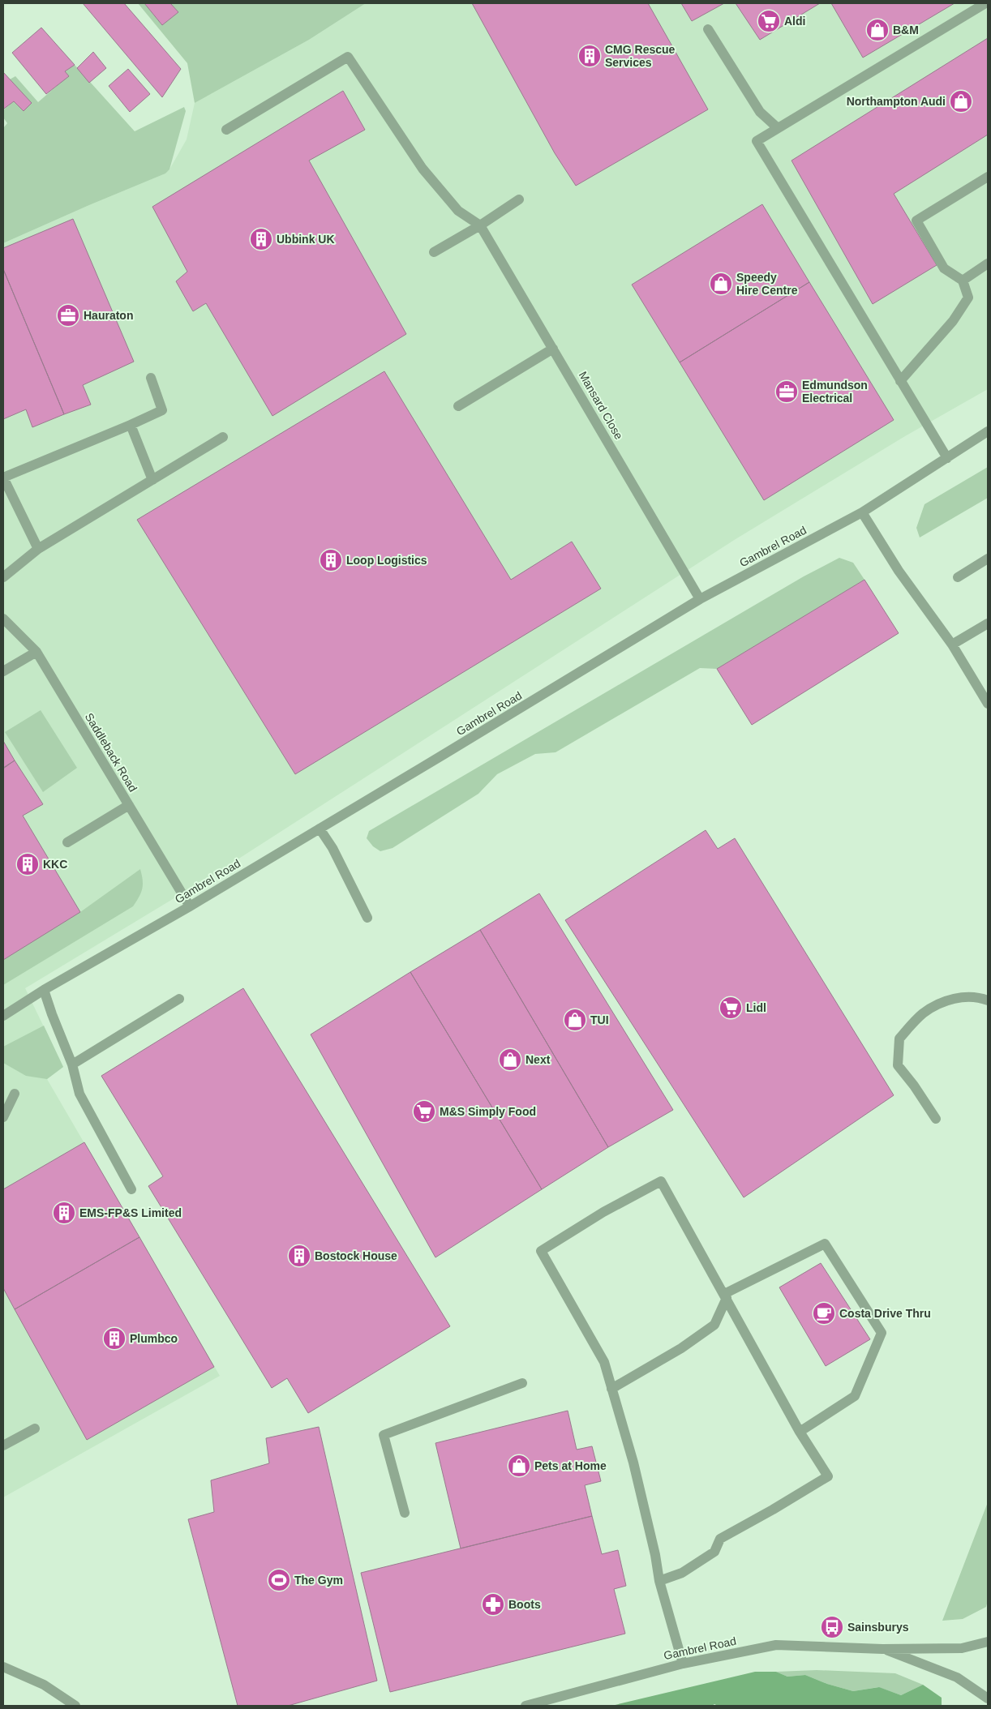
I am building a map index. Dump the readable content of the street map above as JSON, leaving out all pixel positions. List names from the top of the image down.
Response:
{
  "streets": {
    "street": ["Mansard Close", "Gambrel Road", "Saddleback Road"]
  },
  "crossings": [
    ["Mansard Close", "Gambrel Road"],
    ["Gambrel Road", "Saddleback Road"]
  ],
  "places": {
    "supermarket": ["Aldi", "Lidl", "M&S Simply Food"],
    "shop": [
      "B&M",
      "Northampton Audi",
      "Speedy Hire Centre",
      "TUI",
      "Next",
      "Pets at Home"
    ],
    "building": [
      "CMG Rescue Services",
      "Ubbink UK",
      "Loop Logistics",
      "KKC",
      "EMS-FP&S Limited",
      "Bostock House",
      "Plumbco"
    ],
    "office": ["Hauraton", "Edmundson Electrical"],
    "cafe": ["Costa Drive Thru"],
    "sports": ["The Gym"],
    "pharmacy": ["Boots"],
    "bus stop": ["Sainsburys"]
  }
}
